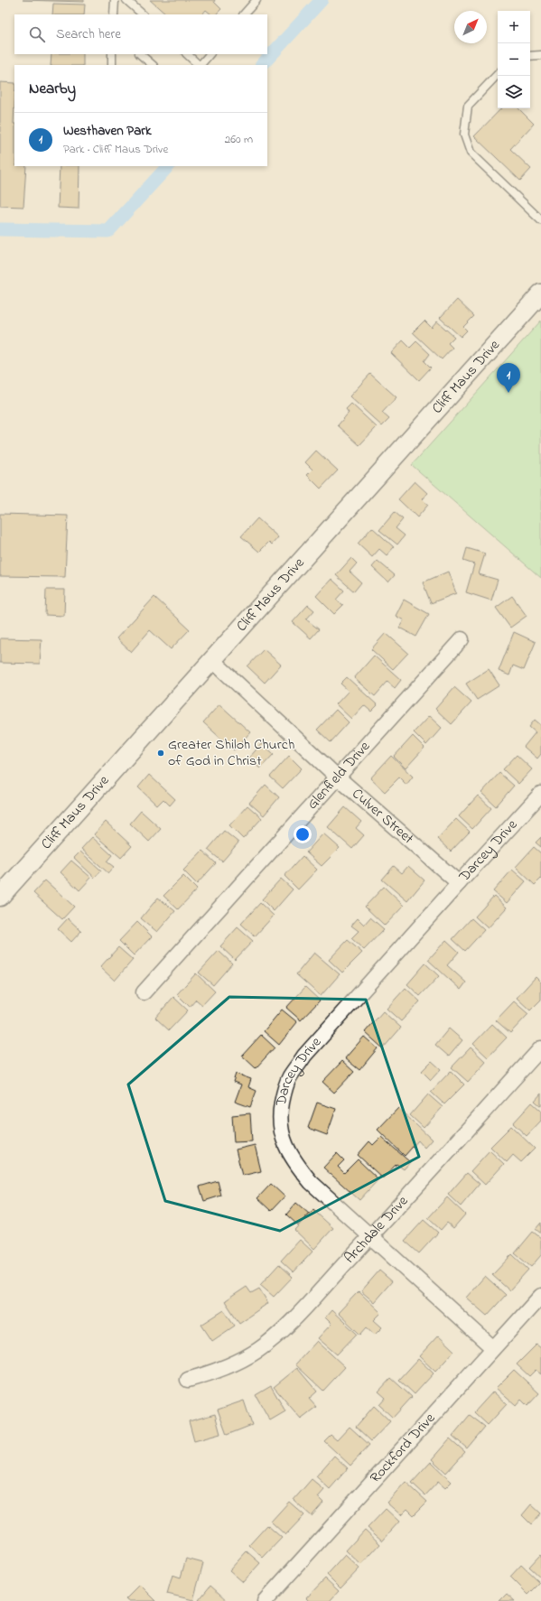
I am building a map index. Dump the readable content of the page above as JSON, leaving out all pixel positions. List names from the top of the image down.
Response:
{
  "streets": {
    "street": [
      "Cliff Maus Drive",
      "Glenfield Drive",
      "Culver Street",
      "Darcey Drive",
      "Archdale Drive",
      "Rockford Drive"
    ]
  },
  "crossings": [
    ["Cliff Maus Drive", "Culver Street"],
    ["Glenfield Drive", "Culver Street"],
    ["Culver Street", "Darcey Drive"],
    ["Darcey Drive", "Archdale Drive"],
    ["Darcey Drive", "Rockford Drive"]
  ],
  "places": ["Greater Shiloh Church of God in Christ"],
  "north": "top right",
  "page": {
    "map_buttons": ["+", "−"],
    "search": "Search here",
    "heading": "Nearby",
    "list": [
      {
        "mark": "1",
        "name": "Westhaven Park",
        "note": "Park · Cliff Maus Drive",
        "value": "260 m"
      }
    ],
    "pins": "1"
  }
}
